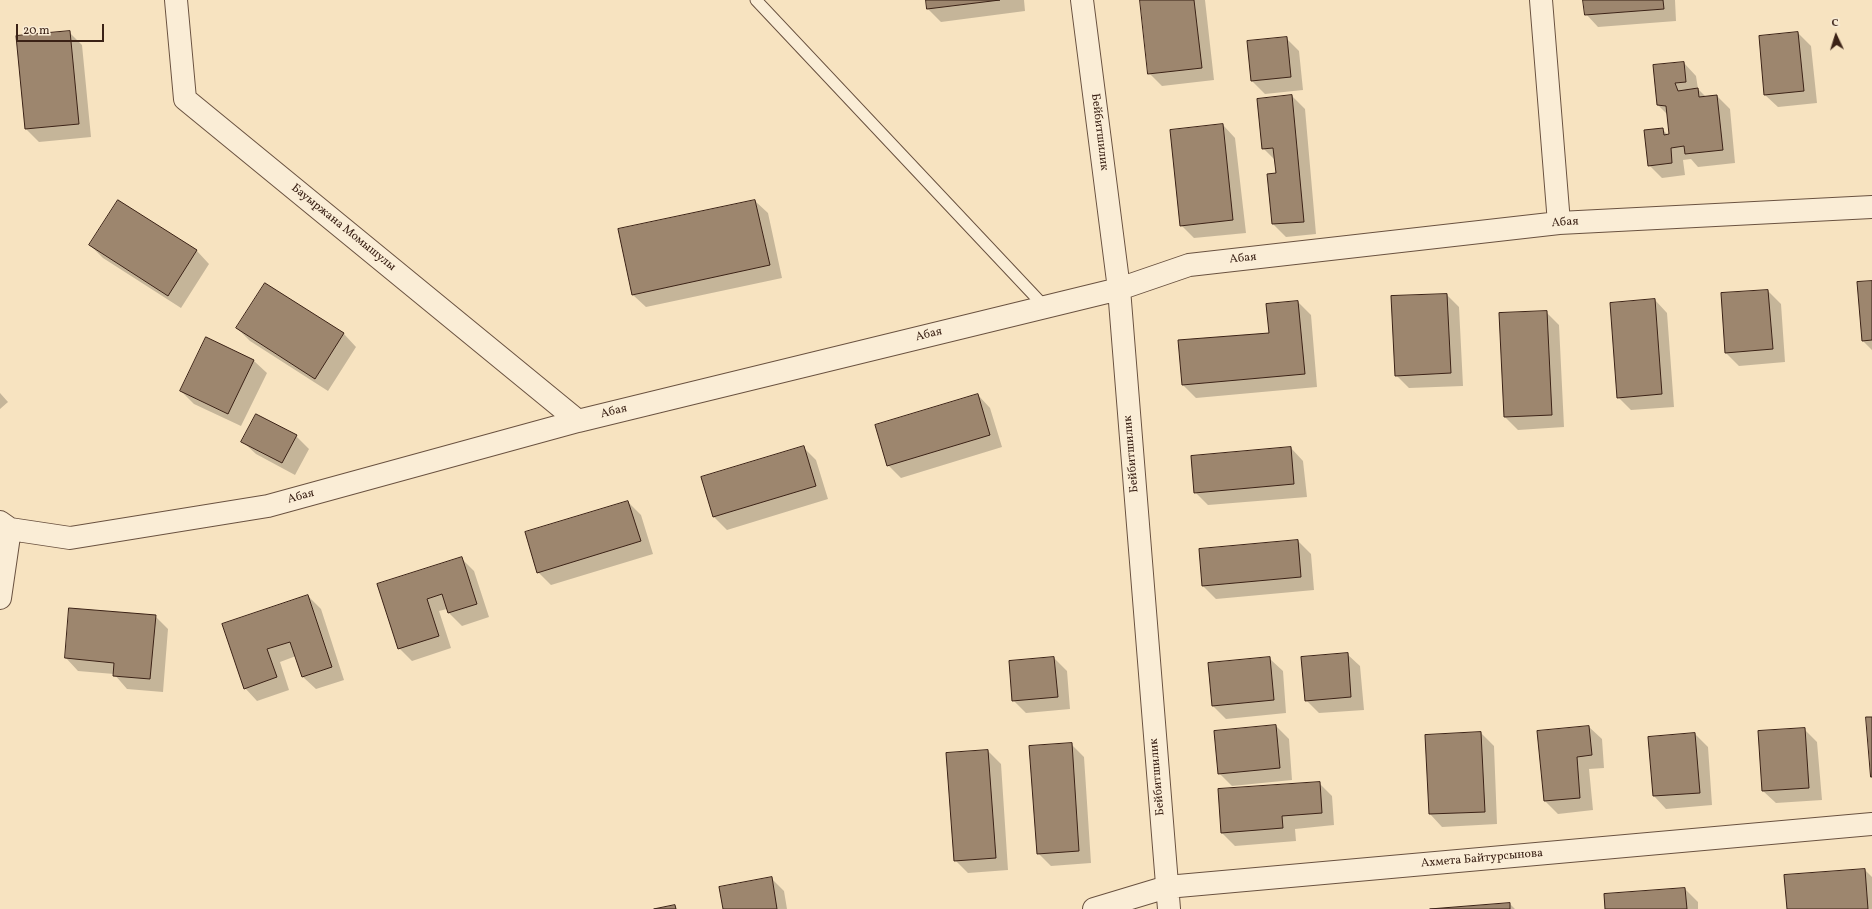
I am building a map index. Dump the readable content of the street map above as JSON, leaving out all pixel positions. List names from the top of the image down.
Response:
{
  "streets": {
    "street": [
      "Бейбитшилик",
      "Абая",
      "Бауыржана Момышулы",
      "Ахмета Байтурсынова"
    ]
  },
  "crossings": [
    ["Бейбитшилик", "Абая"],
    ["Бейбитшилик", "Ахмета Байтурсынова"],
    ["Абая", "Бауыржана Момышулы"]
  ],
  "scale_bar": "20 m",
  "north": "top"
}
